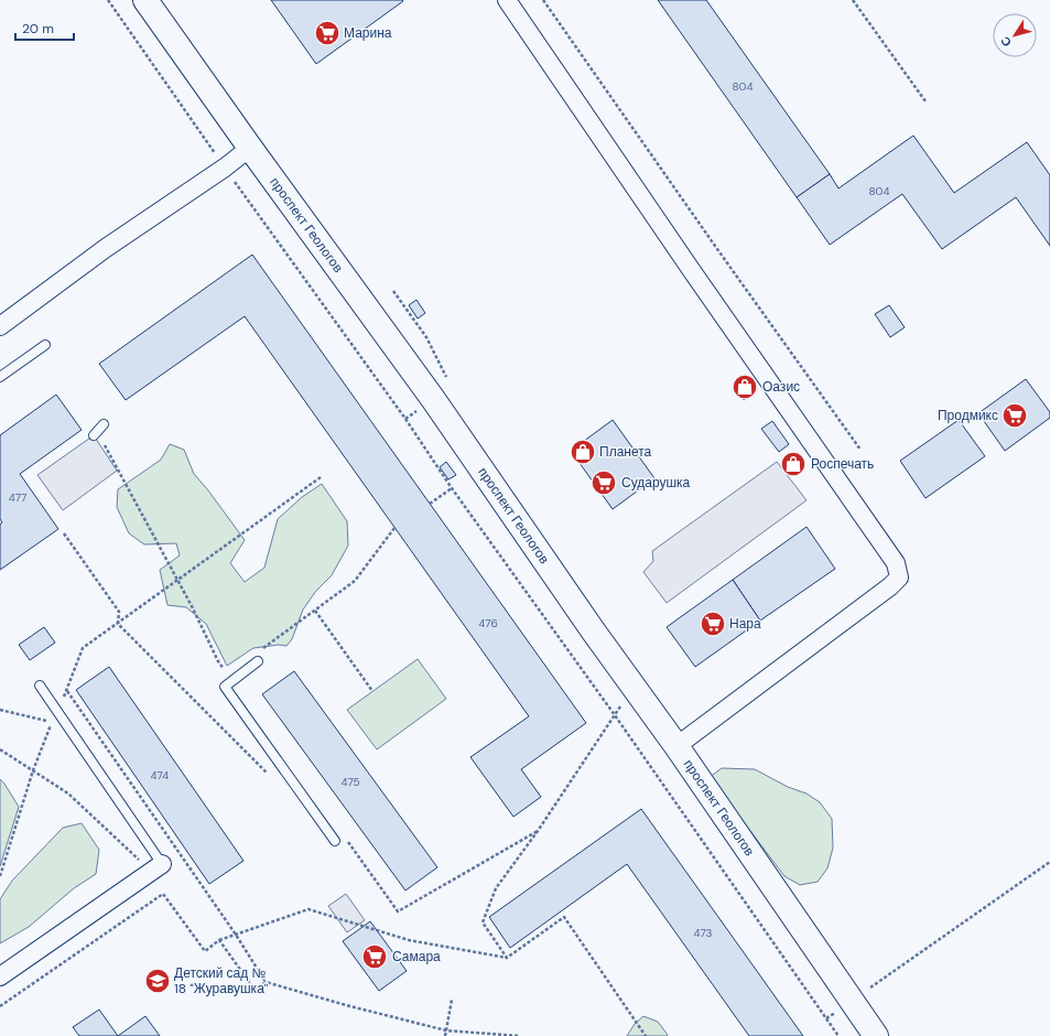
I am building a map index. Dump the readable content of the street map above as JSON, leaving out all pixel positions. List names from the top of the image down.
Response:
{
  "streets": {
    "street": ["проспект Геологов"]
  },
  "places": {
    "supermarket": [
      "Марина",
      "Продмикс",
      "Сударушка",
      "Нара",
      "Самара"
    ],
    "shop": ["Оазис", "Планета", "Роспечать"],
    "school or university": ["Детский сад № 18 \"Журавушка\""]
  },
  "house_numbers": [
    "804",
    "804",
    "477",
    "476",
    "474",
    "475",
    "473"
  ],
  "scale_bar": "20 m",
  "north": "bottom left"
}
